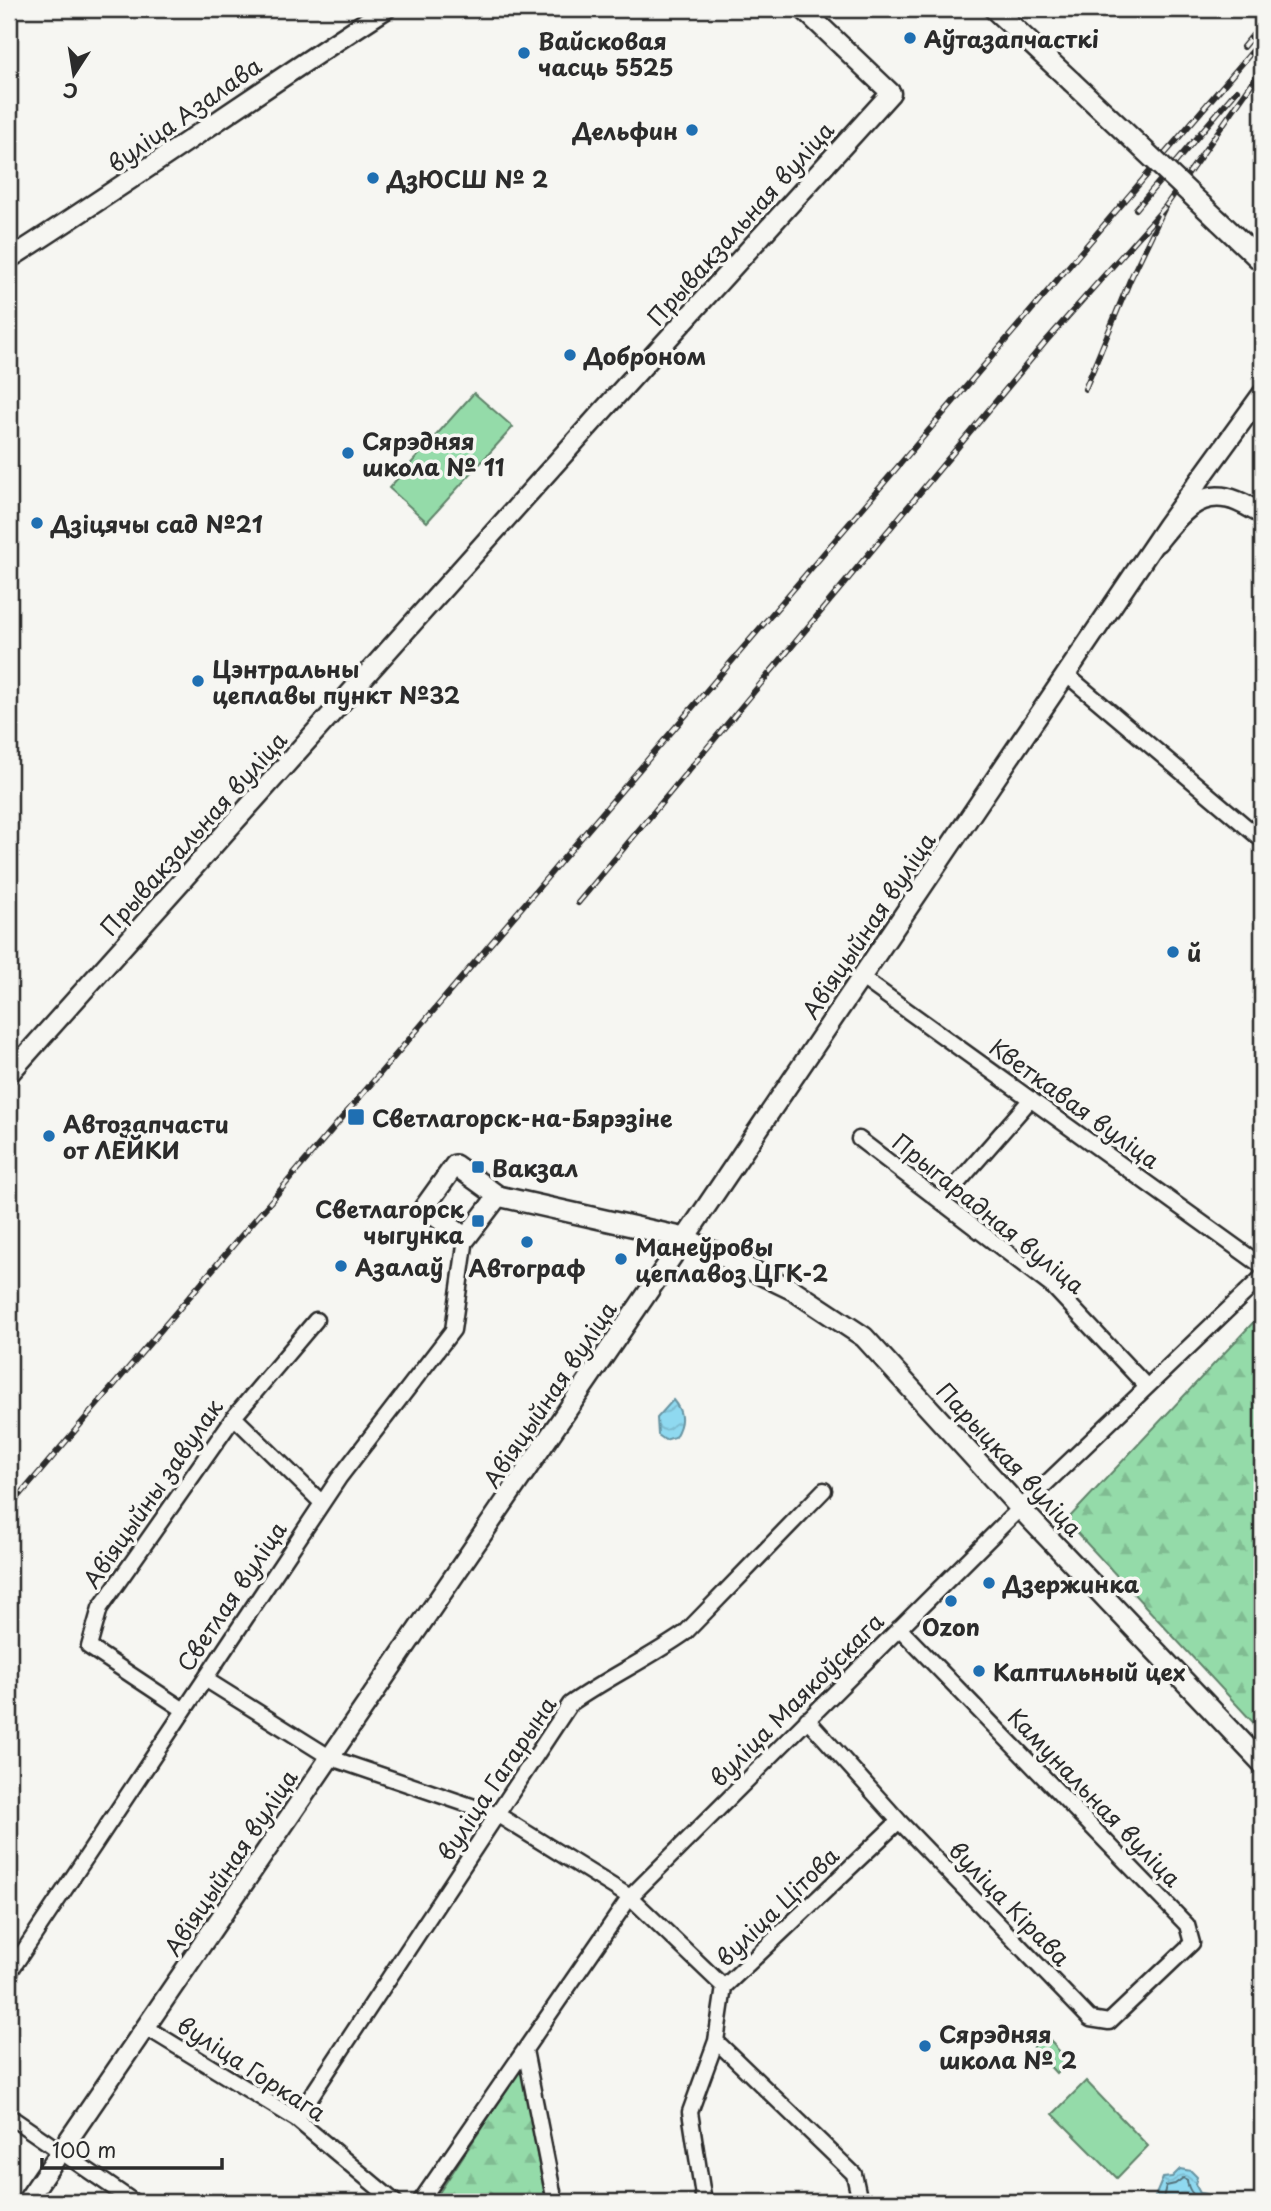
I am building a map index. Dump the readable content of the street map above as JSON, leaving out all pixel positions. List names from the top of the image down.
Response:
{
  "streets": {
    "main road": ["Авіяцыйная вуліца", "Парыцкая вуліца", "Светлая вуліца"],
    "street": [
      "вуліца Азалава",
      "Прывакзальная вуліца",
      "Кветкавая вуліца",
      "Прыгарадная вуліца",
      "Авіяцыйны завулак",
      "вуліца Маякоўскага",
      "вуліца Гагарына",
      "Камунальная вуліца",
      "вуліца Кірава",
      "вуліца Цітова",
      "вуліца Горкага"
    ]
  },
  "crossings": [
    ["Авіяцыйная вуліца", "Кветкавая вуліца"],
    ["Авіяцыйная вуліца", "Парыцкая вуліца"],
    ["Авіяцыйная вуліца", "вуліца Горкага"],
    ["Прыгарадная вуліца", "вуліца Маякоўскага"],
    ["Парыцкая вуліца", "вуліца Маякоўскага"],
    ["Авіяцыйны завулак", "Светлая вуліца"],
    ["вуліца Маякоўскага", "Камунальная вуліца"],
    ["вуліца Маякоўскага", "вуліца Кірава"],
    ["вуліца Гагарына", "вуліца Горкага"],
    ["Камунальная вуліца", "вуліца Кірава"],
    ["вуліца Кірава", "вуліца Цітова"]
  ],
  "places": {
    "other": [
      "Аўтазапчасткі",
      "Вайсковая часць 5525",
      "Дельфин",
      "ДзЮСШ № 2",
      "Доброном",
      "Сярэдняя школа № 11",
      "Дзіцячы сад №21",
      "Цэнтральны цеплавы пункт №32",
      "й",
      "Автозапчасти от ЛЕЙКИ",
      "Автограф",
      "Манеўровы цеплавоз ЦГК-2",
      "Азалаў",
      "Дзержинка",
      "Ozon",
      "Каптильный цех",
      "Сярэдняя школа № 2"
    ],
    "transit": ["Светлагорск-на-Бярэзіне", "Вакзал", "Светлагорск чыгунка"]
  },
  "scale_bar": "100 m",
  "north": "bottom"
}
